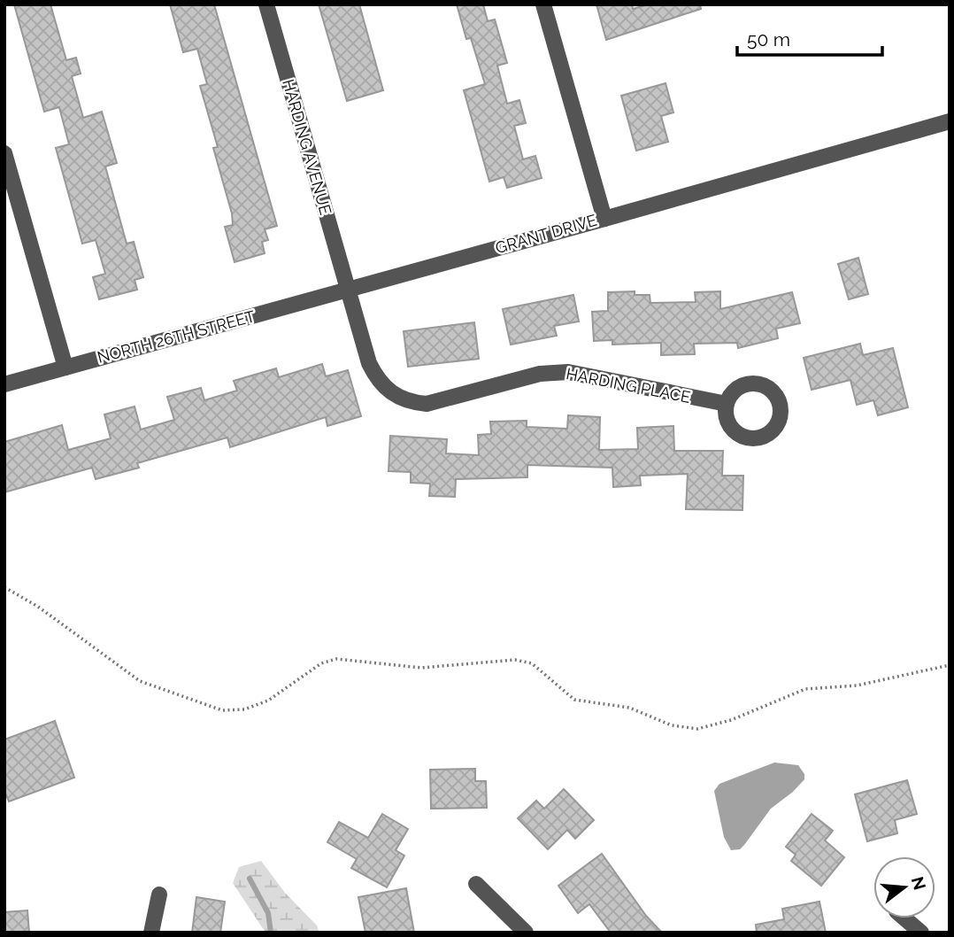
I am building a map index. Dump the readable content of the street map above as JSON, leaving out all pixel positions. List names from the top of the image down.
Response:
{
  "streets": {
    "street": [
      "HARDING AVENUE",
      "GRANT DRIVE",
      "NORTH 26TH STREET",
      "HARDING PLACE"
    ]
  },
  "crossings": [
    ["HARDING AVENUE", "GRANT DRIVE"],
    ["HARDING AVENUE", "NORTH 26TH STREET"],
    ["HARDING AVENUE", "HARDING PLACE"],
    ["GRANT DRIVE", "NORTH 26TH STREET"],
    ["GRANT DRIVE", "HARDING PLACE"],
    ["NORTH 26TH STREET", "HARDING PLACE"]
  ],
  "scale_bar": "50 m",
  "north": "right"
}
